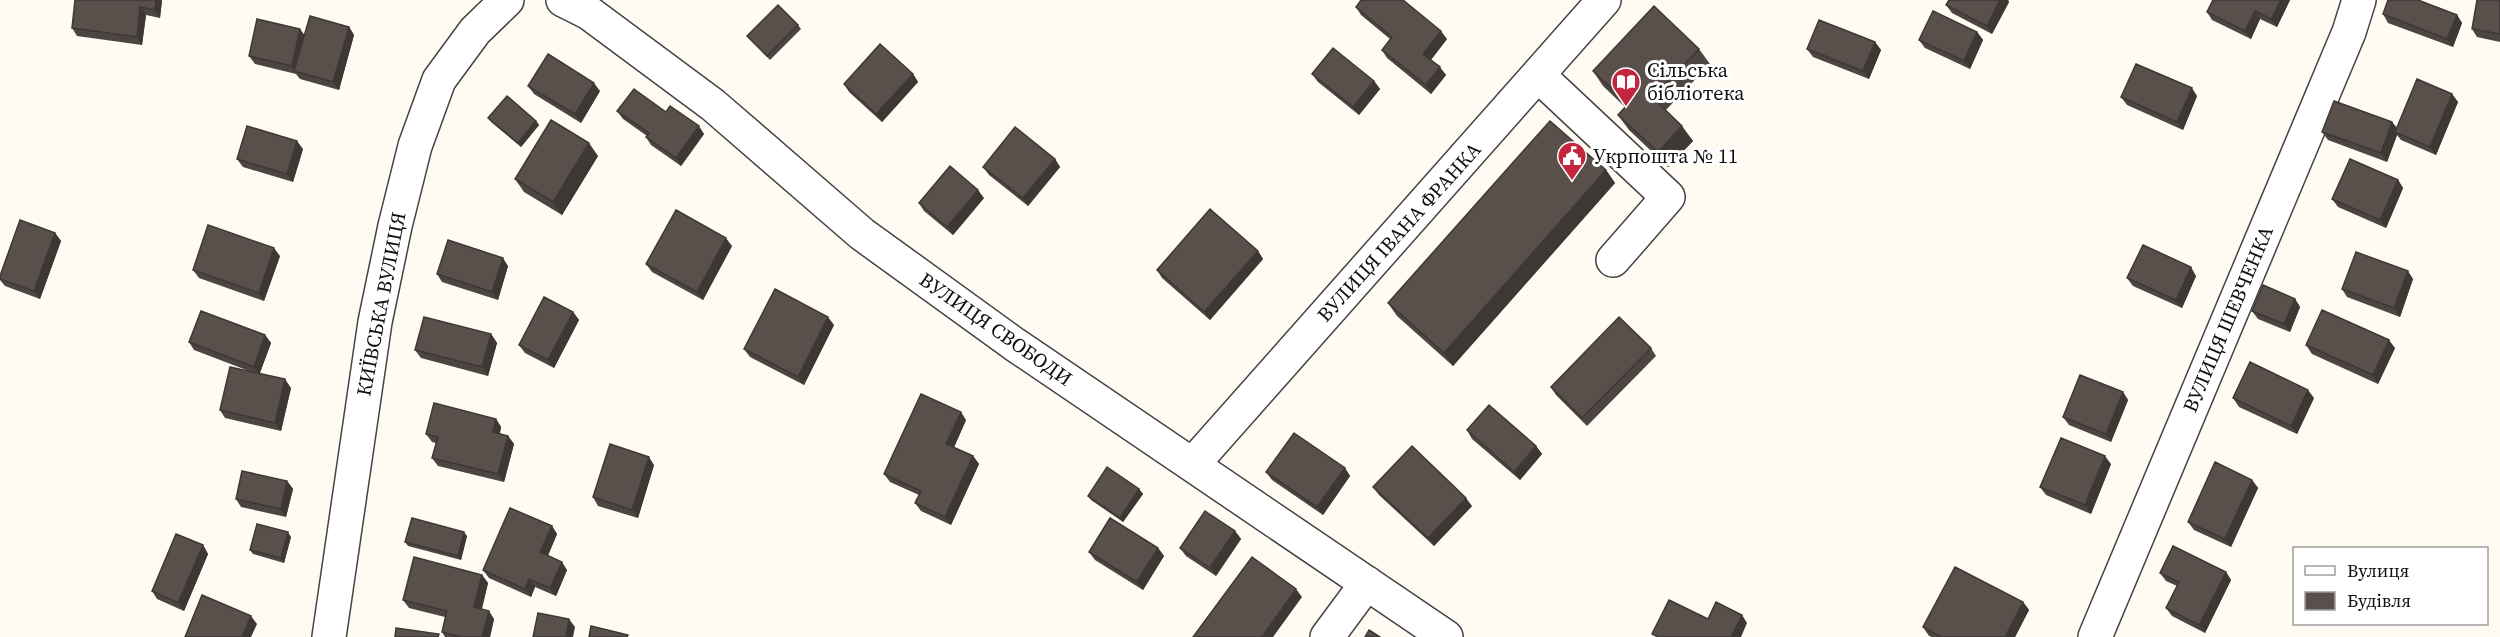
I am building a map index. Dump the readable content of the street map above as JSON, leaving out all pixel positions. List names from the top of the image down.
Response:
{
  "streets": {
    "street": [
      "ВУЛИЦЯ ІВАНА ФРАНКА",
      "КИЇВСЬКА ВУЛИЦЯ",
      "ВУЛИЦЯ ШЕВЧЕНКА",
      "ВУЛИЦЯ СВОБОДИ"
    ]
  },
  "crossings": [
    ["ВУЛИЦЯ ІВАНА ФРАНКА", "ВУЛИЦЯ СВОБОДИ"]
  ],
  "places": {
    "library": ["Сільська бібліотека"],
    "public building": ["Укрпошта № 11"]
  },
  "legend": ["Вулиця", "Будівля"]
}
